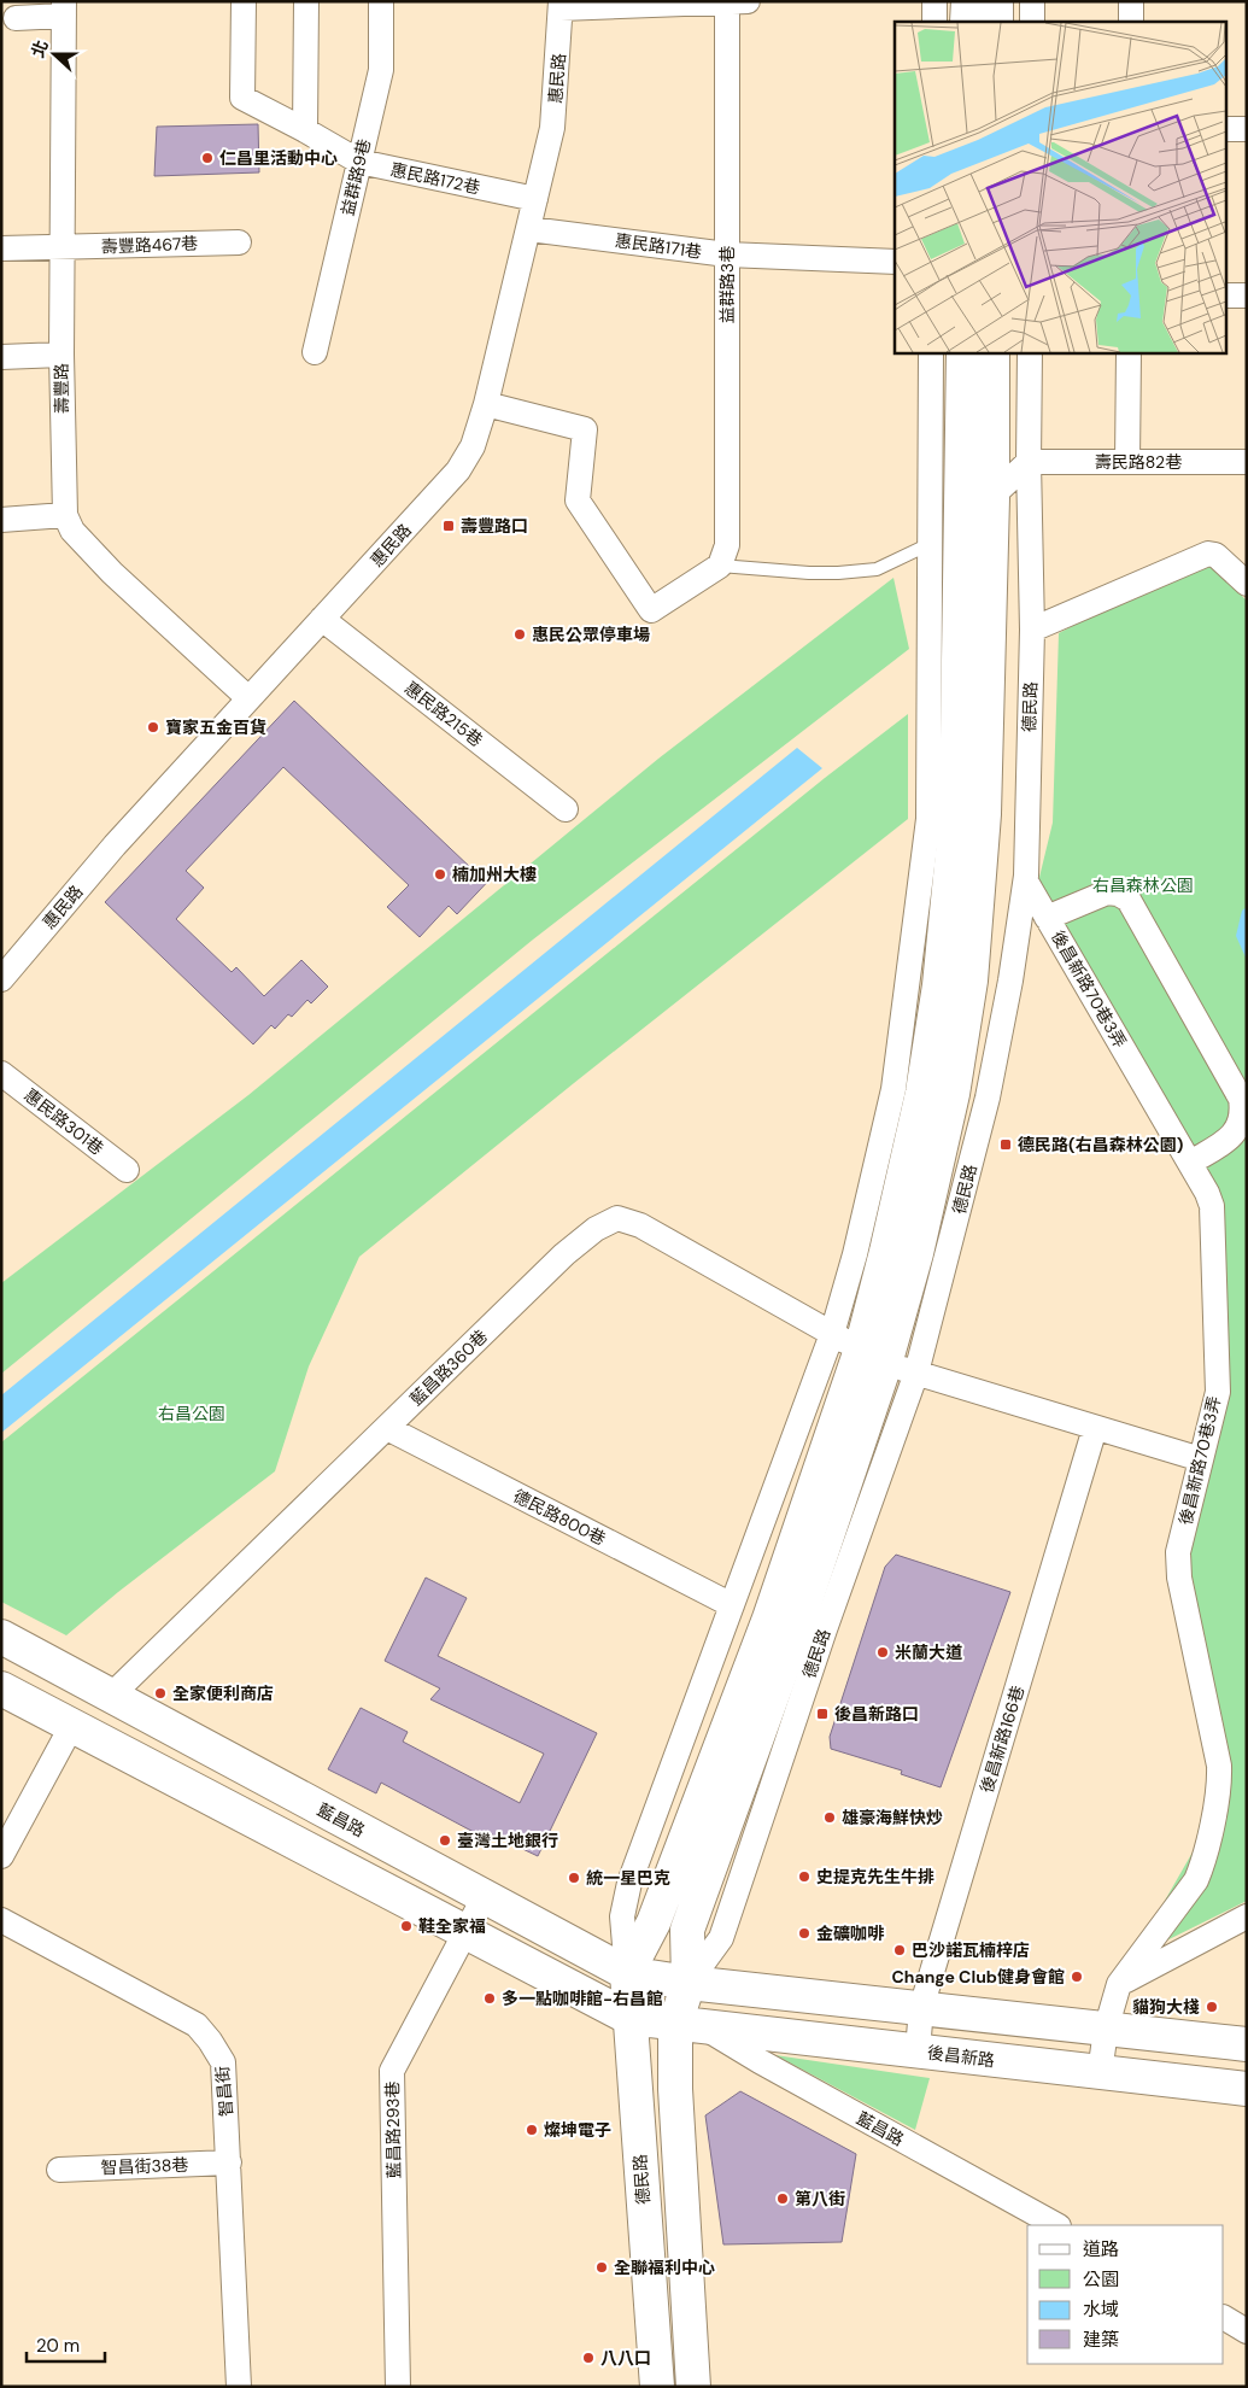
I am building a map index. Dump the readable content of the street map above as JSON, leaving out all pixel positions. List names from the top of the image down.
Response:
{
  "streets": {
    "street": [
      "惠民路",
      "益群路9巷",
      "惠民路172巷",
      "壽豐路467巷",
      "惠民路171巷",
      "益群路3巷",
      "壽豐路",
      "壽民路82巷",
      "德民路",
      "惠民路215巷",
      "後昌新路70巷3弄",
      "惠民路301巷",
      "藍昌路360巷",
      "德民路800巷",
      "後昌新路166巷",
      "藍昌路",
      "後昌新路",
      "智昌街",
      "藍昌路293巷",
      "智昌街38巷"
    ]
  },
  "crossings": [
    ["惠民路", "惠民路172巷"],
    ["惠民路", "惠民路171巷"],
    ["惠民路", "惠民路215巷"],
    ["益群路9巷", "惠民路172巷"],
    ["壽豐路467巷", "壽豐路"],
    ["惠民路171巷", "益群路3巷"],
    ["壽民路82巷", "德民路"],
    ["德民路", "後昌新路70巷3弄"],
    ["德民路", "藍昌路360巷"],
    ["德民路", "德民路800巷"],
    ["德民路", "藍昌路"],
    ["德民路", "後昌新路"],
    ["後昌新路70巷3弄", "後昌新路"],
    ["藍昌路360巷", "德民路800巷"],
    ["藍昌路360巷", "藍昌路"],
    ["後昌新路166巷", "後昌新路"],
    ["藍昌路", "後昌新路"],
    ["藍昌路", "藍昌路293巷"],
    ["智昌街", "智昌街38巷"]
  ],
  "parks": ["右昌森林公園", "右昌公園"],
  "places": {
    "other": [
      "仁昌里活動中心",
      "惠民公眾停車場",
      "寶家五金百貨",
      "楠加州大樓",
      "米蘭大道",
      "全家便利商店",
      "雄豪海鮮快炒",
      "臺灣土地銀行",
      "史提克先生牛排",
      "統一星巴克",
      "鞋全家福",
      "金礦咖啡",
      "巴沙諾瓦楠梓店",
      "Change Club健身會館",
      "多一點咖啡館-右昌館",
      "貓狗大棧",
      "燦坤電子",
      "第八街",
      "全聯福利中心",
      "八八口"
    ],
    "transit": ["壽豐路口", "德民路(右昌森林公園)", "後昌新路口"]
  },
  "legend": [
    "道路",
    "公園",
    "水域",
    "建築"
  ],
  "scale_bar": "20 m",
  "north": "left"
}
